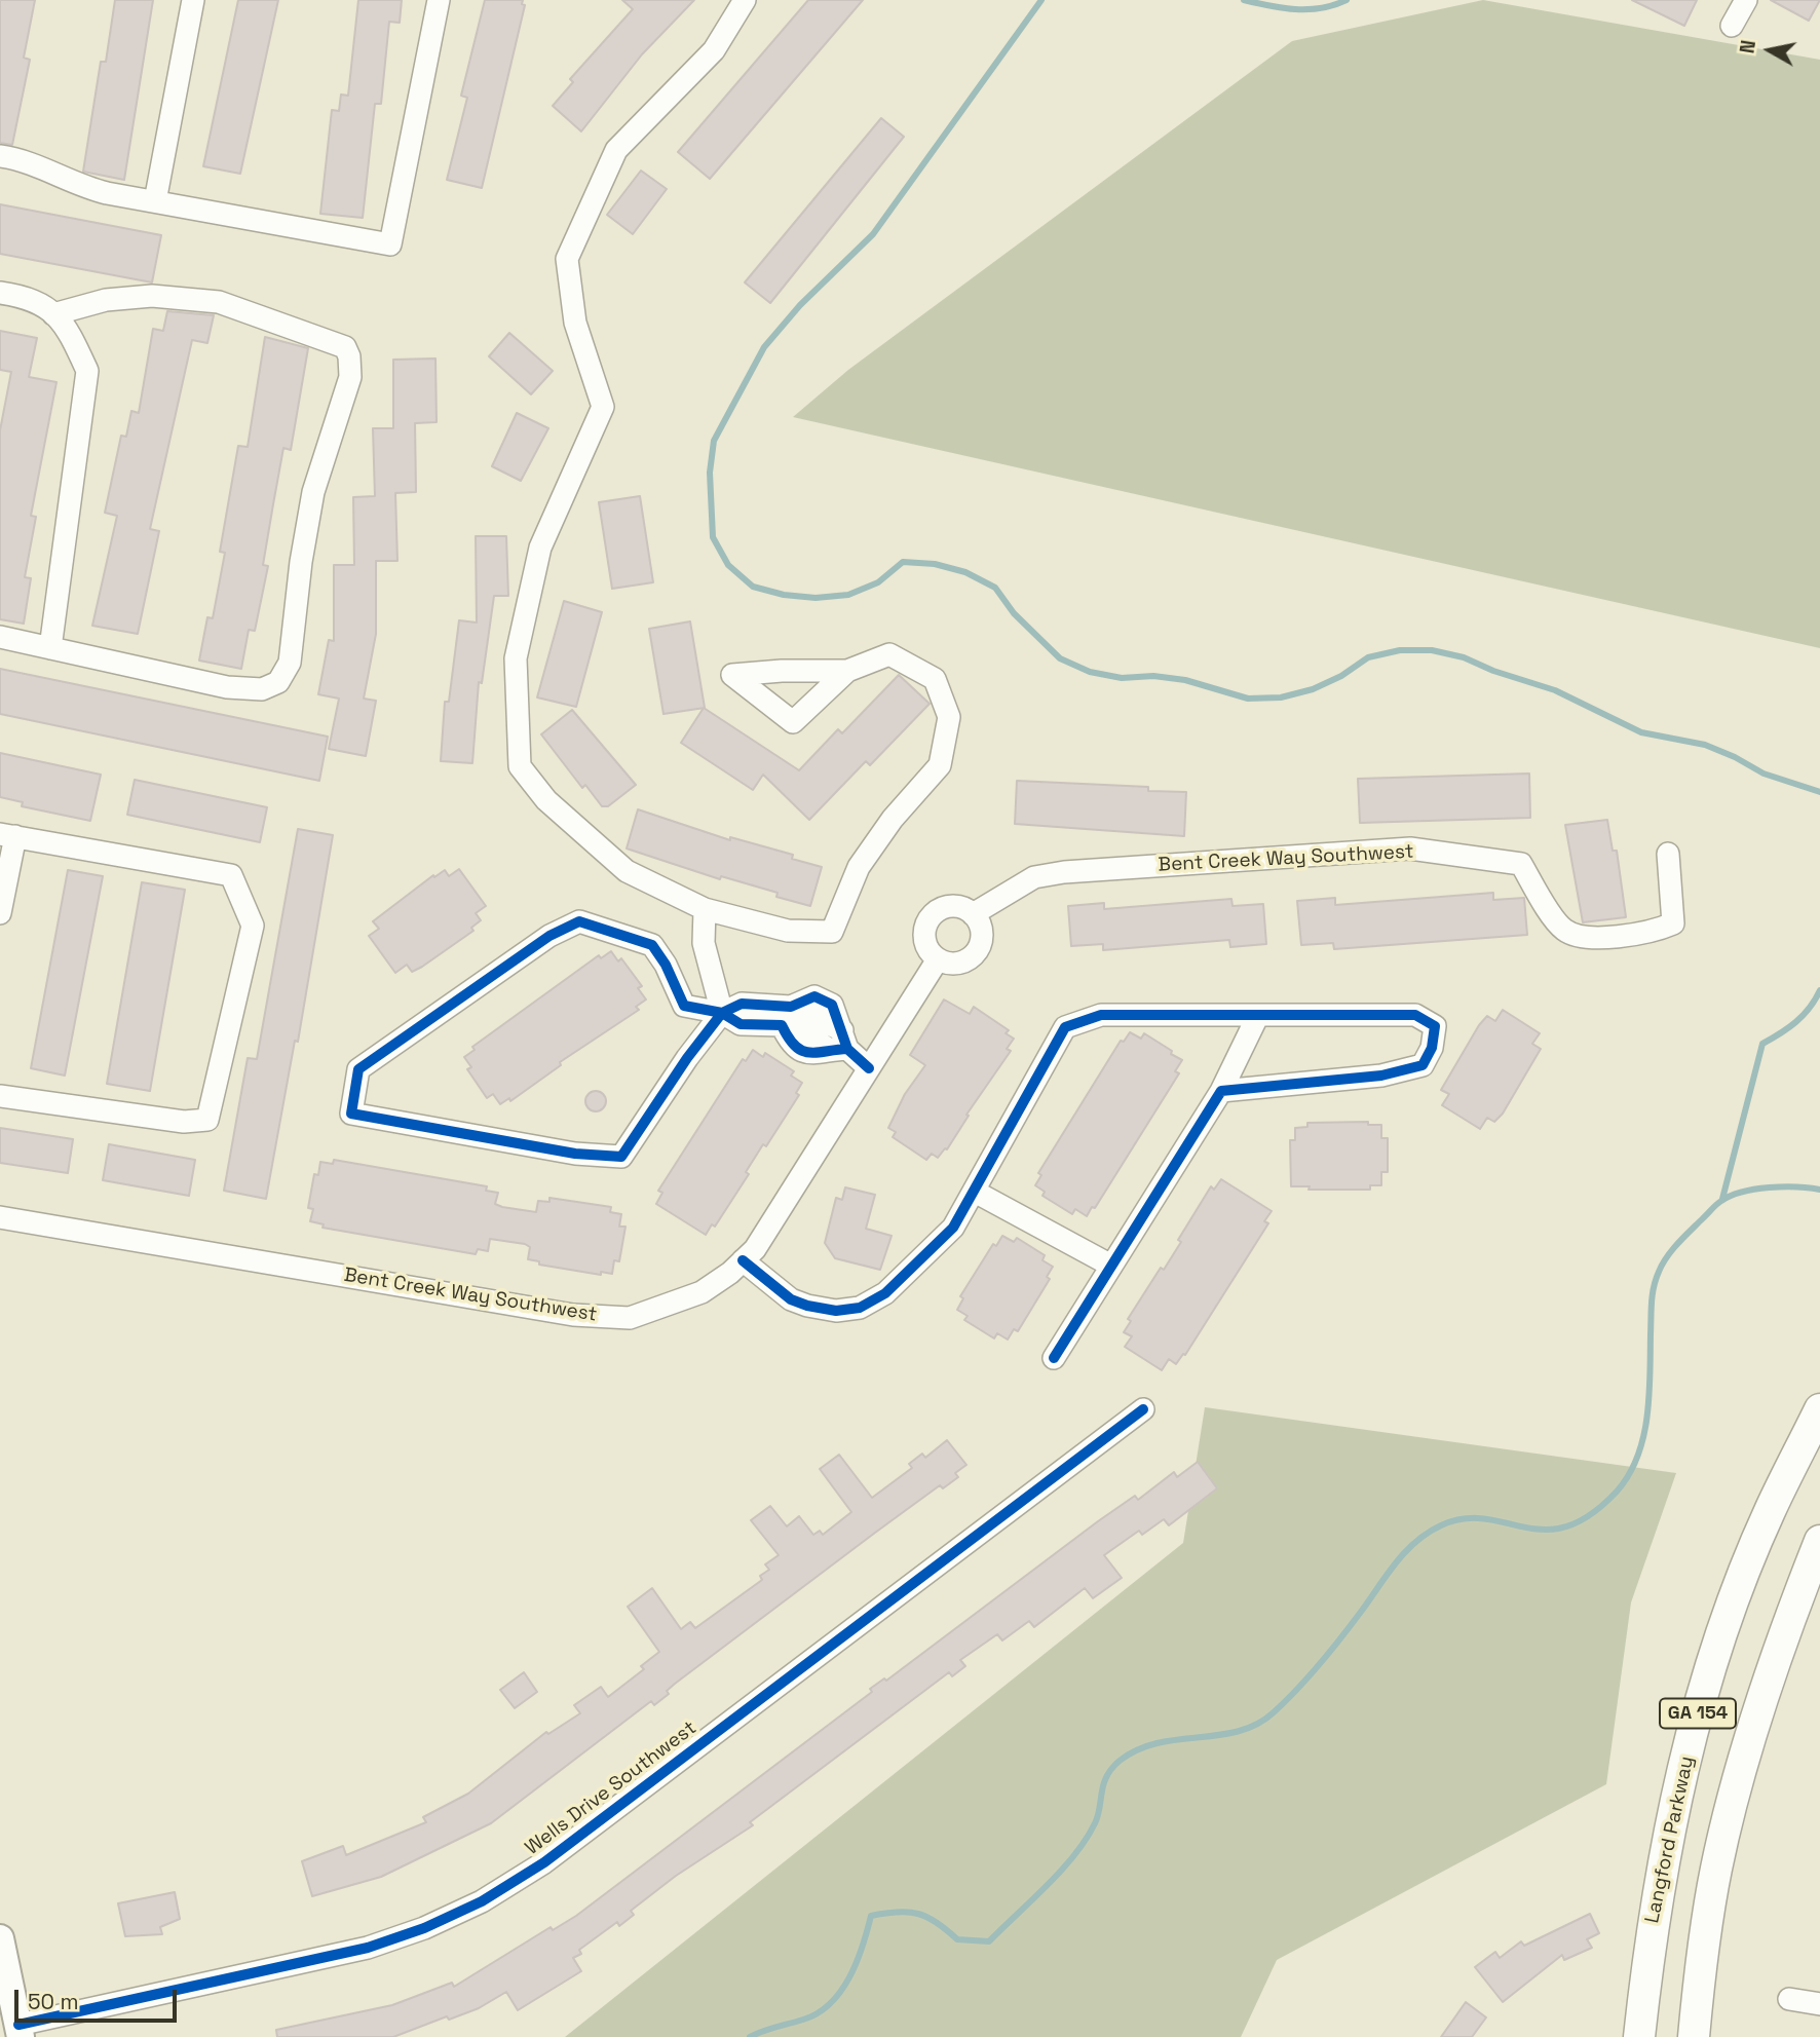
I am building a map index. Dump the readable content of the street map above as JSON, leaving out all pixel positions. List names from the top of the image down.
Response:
{
  "streets": {
    "highway": ["GA 154", "Langford Parkway"],
    "street": ["Bent Creek Way Southwest", "Wells Drive Southwest"]
  },
  "scale_bar": "50 m",
  "north": "left"
}
